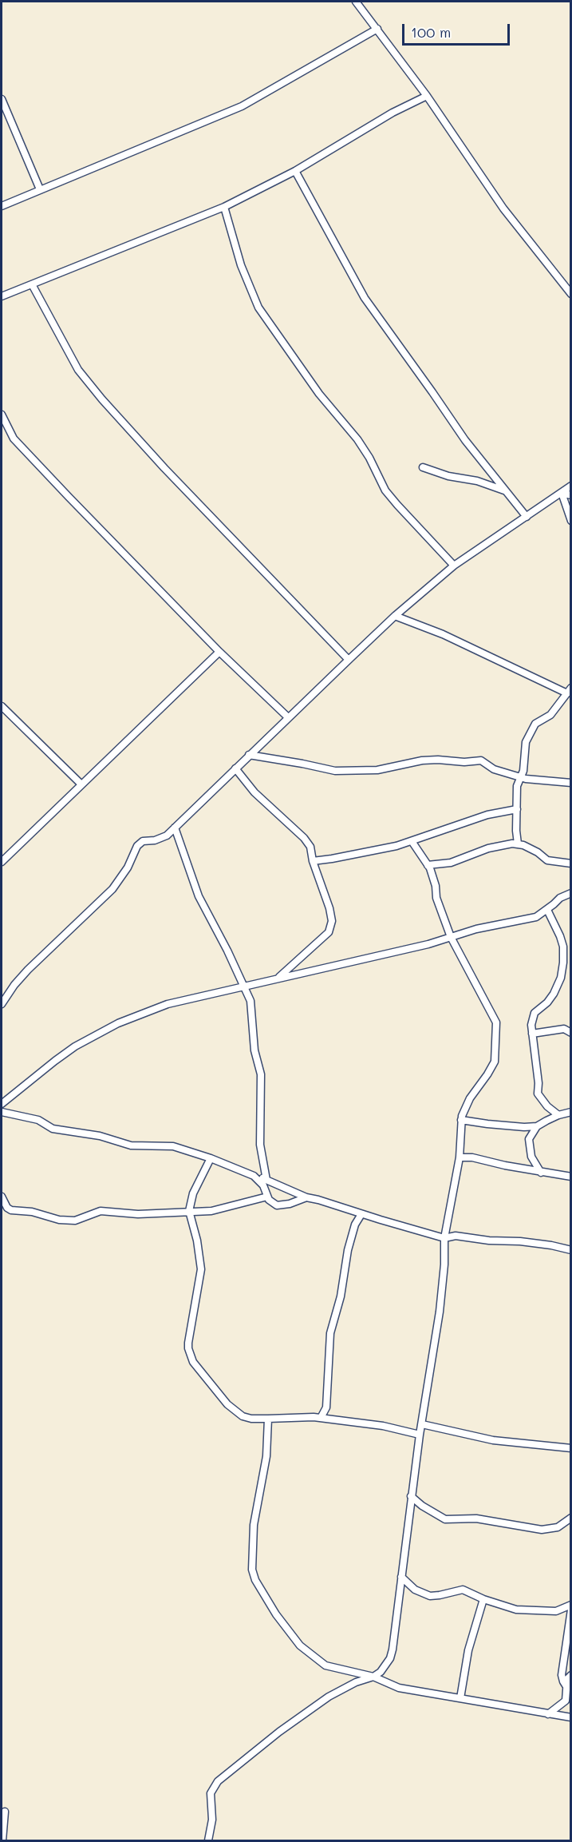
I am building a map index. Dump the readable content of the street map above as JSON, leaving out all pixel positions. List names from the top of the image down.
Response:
{
  "scale_bar": "100 m"
}
